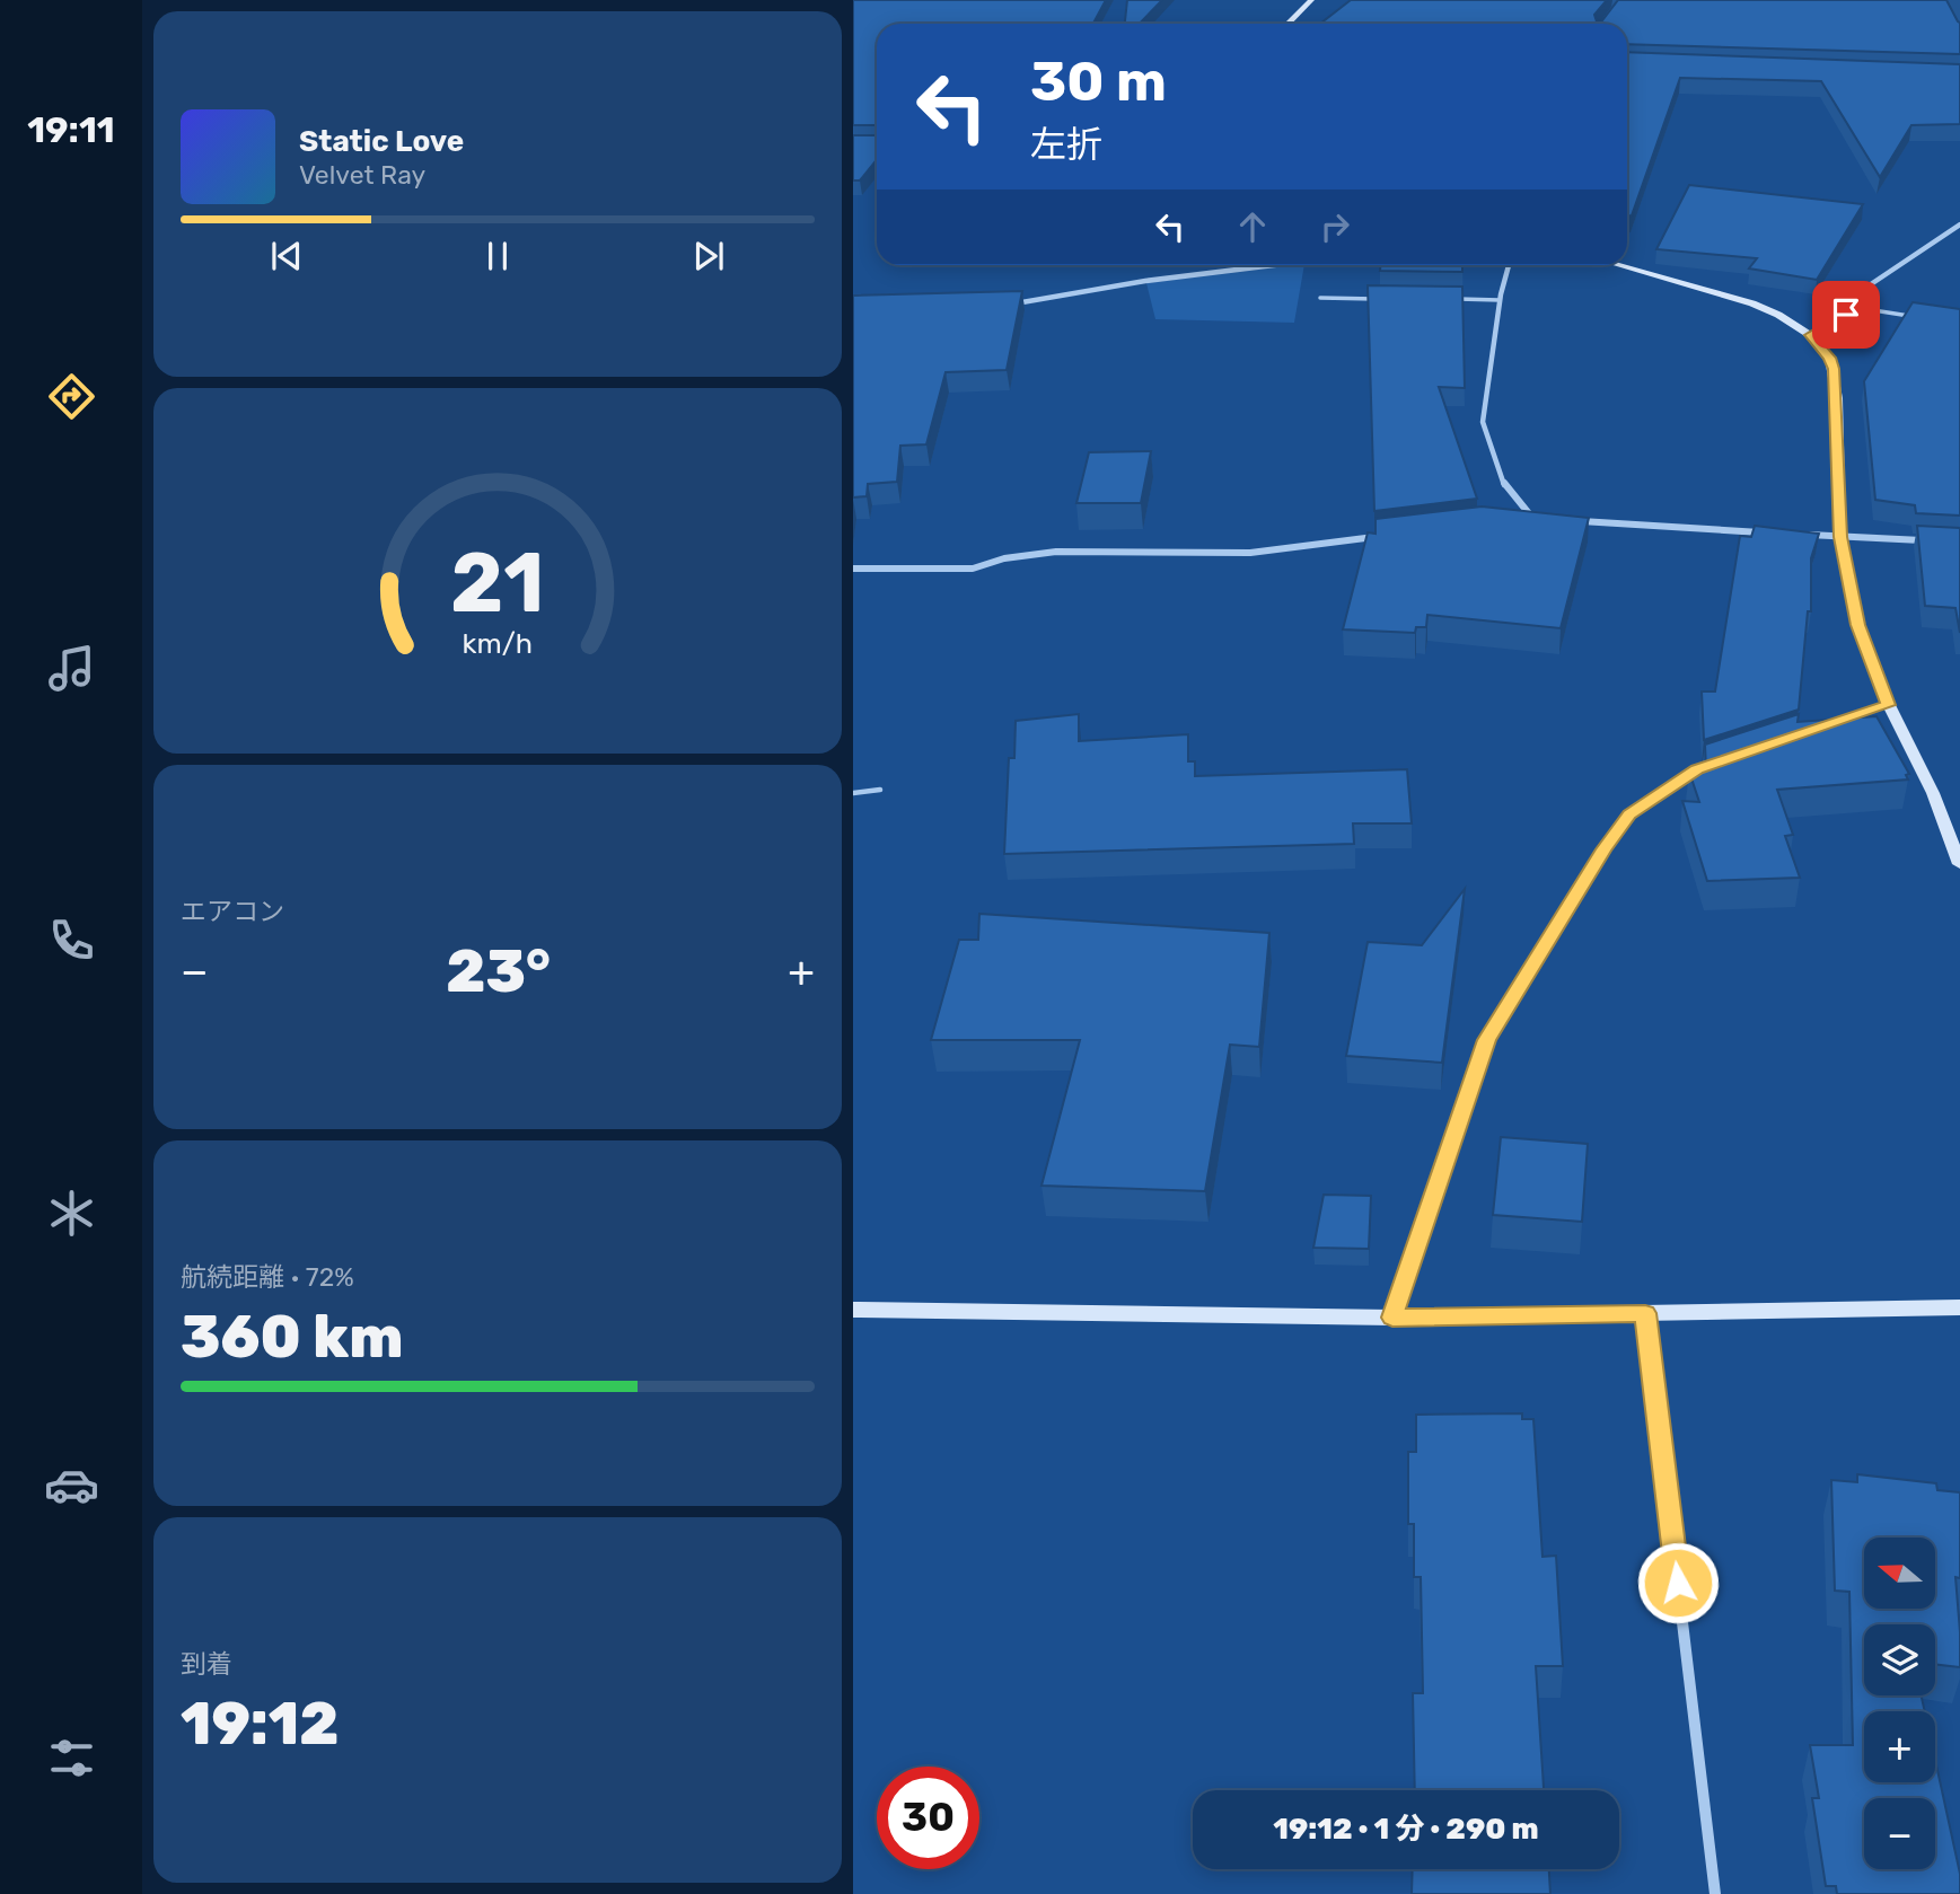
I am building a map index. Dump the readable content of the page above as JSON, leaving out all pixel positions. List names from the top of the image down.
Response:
{
  "north": "left",
  "page": {
    "tabs": "19:11",
    "turn": ["30 m", "左折"],
    "song": ["Static Love", "Velvet Ray"],
    "tile": [
      "エアコン",
      ["航続距離 · 72%", "360 km"],
      ["到着", "19:12"]
    ],
    "heat": ["−", "23°", "+"],
    "map_buttons": ["+", "−"],
    "limit": "30",
    "trip": "19:12 · 1 分 · 290 m",
    "gauge": ["21", "km/h"]
  }
}
